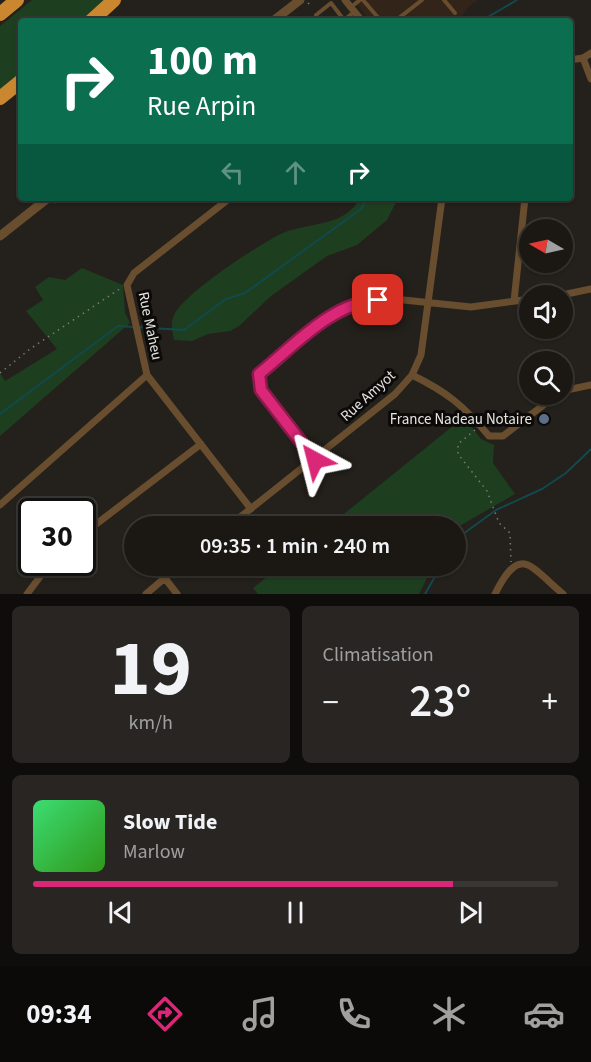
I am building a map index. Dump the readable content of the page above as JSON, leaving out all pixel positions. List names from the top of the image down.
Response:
{
  "streets": {
    "street": ["Rue Maheu", "Rue Amyot"]
  },
  "crossings": [
    ["Rue Maheu", "Rue Amyot"]
  ],
  "places": ["France Nadeau Notaire"],
  "north": "left",
  "page": {
    "turn": ["100 m", "Rue Arpin"],
    "limit": "30",
    "trip": "09:35 · 1 min · 240 m",
    "tile": [
      ["19", "km/h"],
      "Climatisation"
    ],
    "heat": ["−", "23°", "+"],
    "song": ["Slow Tide", "Marlow"],
    "tabs": "09:34"
  }
}
